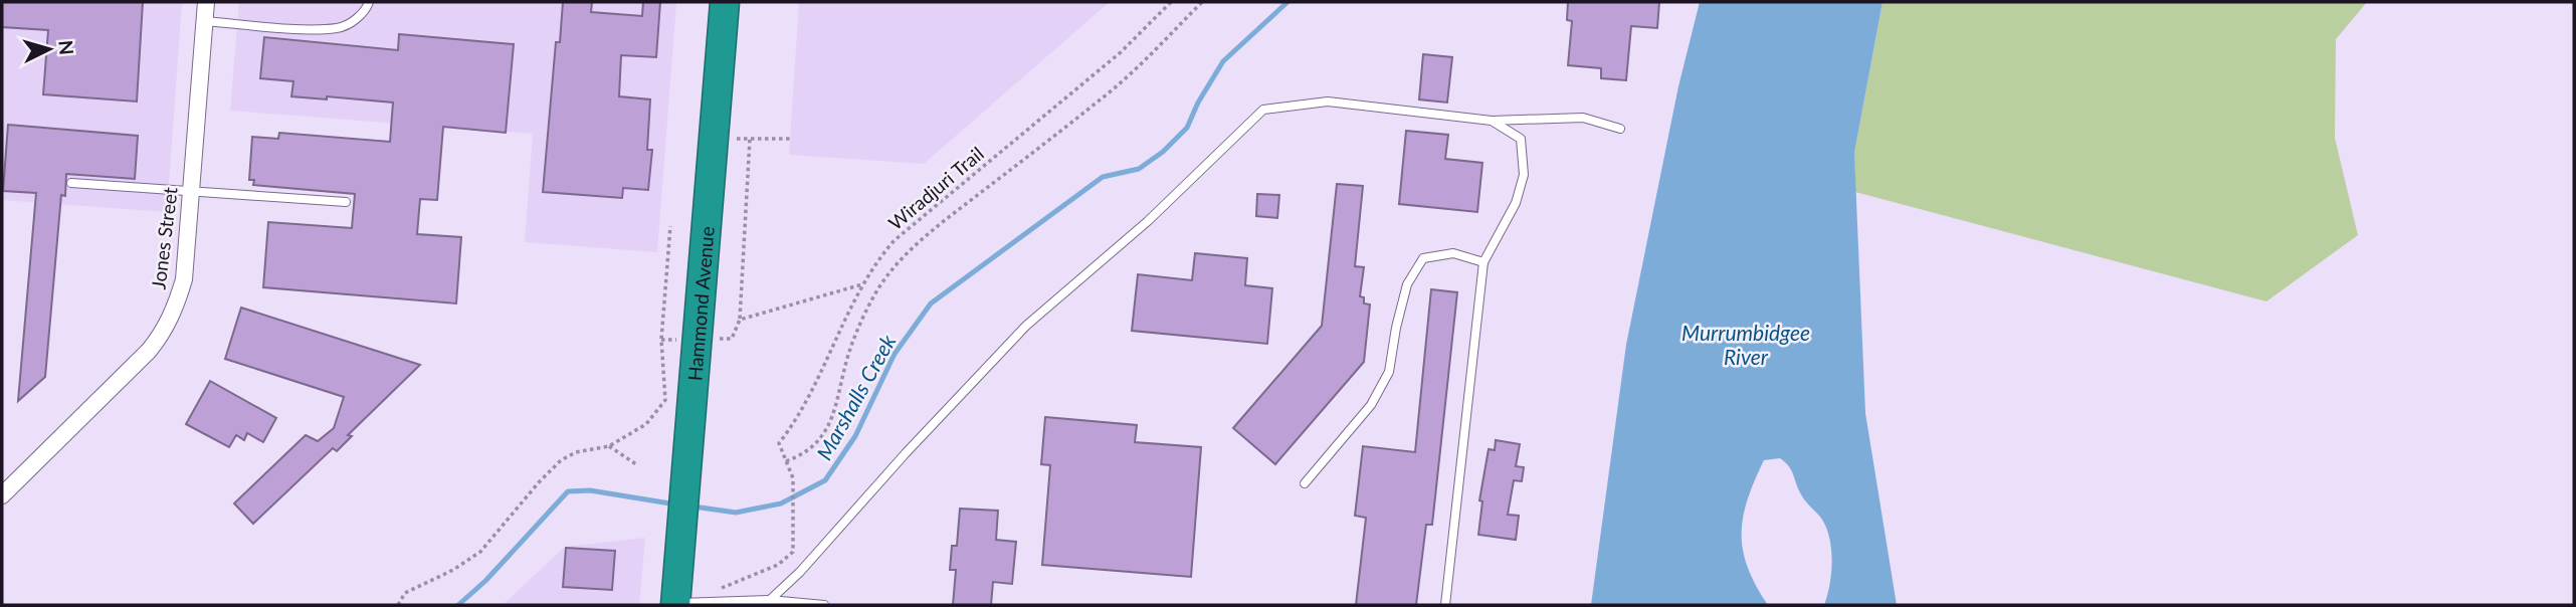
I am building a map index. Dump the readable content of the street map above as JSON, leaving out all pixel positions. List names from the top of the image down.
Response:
{
  "streets": {
    "highway": ["Hammond Avenue"],
    "street": ["Jones Street"],
    "path": ["Wiradjuri Trail"]
  },
  "water": ["Murrumbidgee River", "Marshalls Creek"],
  "north": "right"
}
